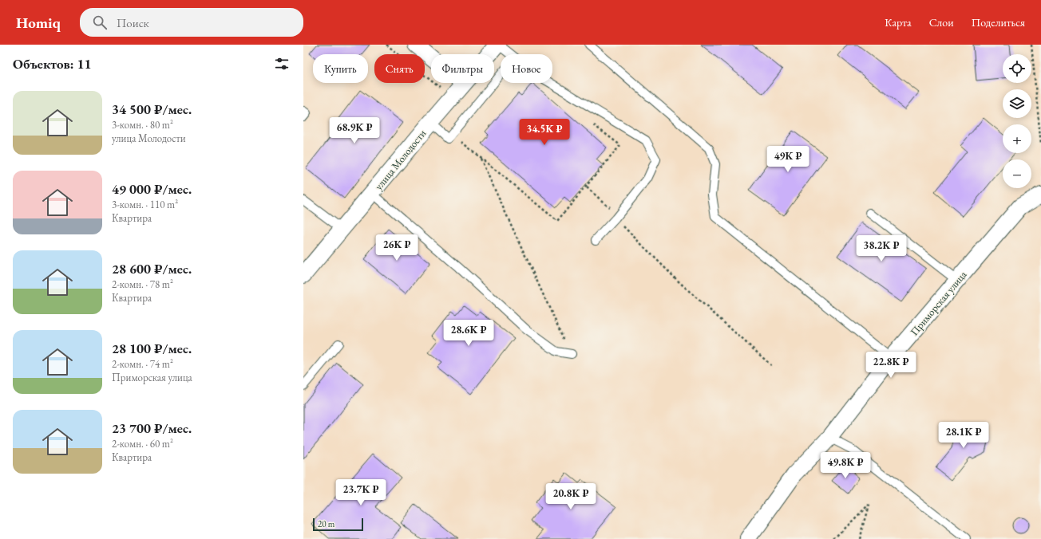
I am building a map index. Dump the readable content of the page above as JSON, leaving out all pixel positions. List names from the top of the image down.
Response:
{
  "streets": {
    "street": ["улица Молодости", "Приморская улица"]
  },
  "scale_bar": "20 m",
  "page": {
    "header": "Homiq",
    "search": "Поиск",
    "nav": ["Карта", "Слои", "Поделиться"],
    "heading": "Объектов: 11",
    "map_buttons": ["+", "−"],
    "chip": [
      "Купить",
      "Снять",
      "Фильтры",
      "Новое"
    ],
    "list": [
      {
        "name": "34 500 ₽/мес.",
        "note": "3-комн. · 80 m² · улица Молодости"
      },
      {
        "name": "49 000 ₽/мес.",
        "note": "3-комн. · 110 m² · Квартира"
      },
      {
        "name": "28 600 ₽/мес.",
        "note": "2-комн. · 78 m² · Квартира"
      },
      {
        "name": "28 100 ₽/мес.",
        "note": "2-комн. · 74 m² · Приморская улица"
      },
      {
        "name": "23 700 ₽/мес.",
        "note": "2-комн. · 60 m² · Квартира"
      }
    ],
    "price": [
      "68.9K ₽",
      "34.5K ₽",
      "49K ₽",
      "26K ₽",
      "38.2K ₽",
      "28.6K ₽",
      "22.8K ₽",
      "28.1K ₽",
      "49.8K ₽",
      "23.7K ₽",
      "20.8K ₽"
    ],
    "scale": "20 m"
  }
}
